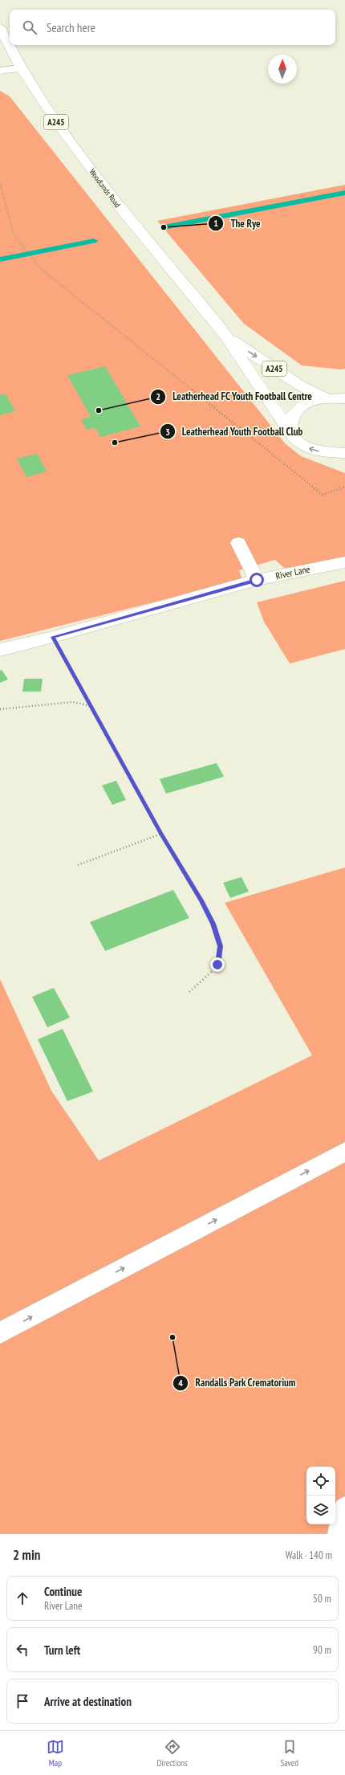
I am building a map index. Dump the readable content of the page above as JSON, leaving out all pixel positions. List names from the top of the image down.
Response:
{
  "streets": {
    "main road": ["A245", "Woodlands Road", "River Lane"]
  },
  "places": [
    "The Rye",
    "Leatherhead FC Youth Football Centre",
    "Leatherhead Youth Football Club",
    "Randalls Park Crematorium"
  ],
  "north": "top",
  "page": {
    "search": "Search here",
    "heading": ["2 min", "Walk · 140 m"],
    "list": [
      ["Continue", "River Lane", "50 m"],
      ["Turn left", "90 m"],
      "Arrive at destination"
    ],
    "nav": ["Map", "Directions", "Saved"]
  }
}
